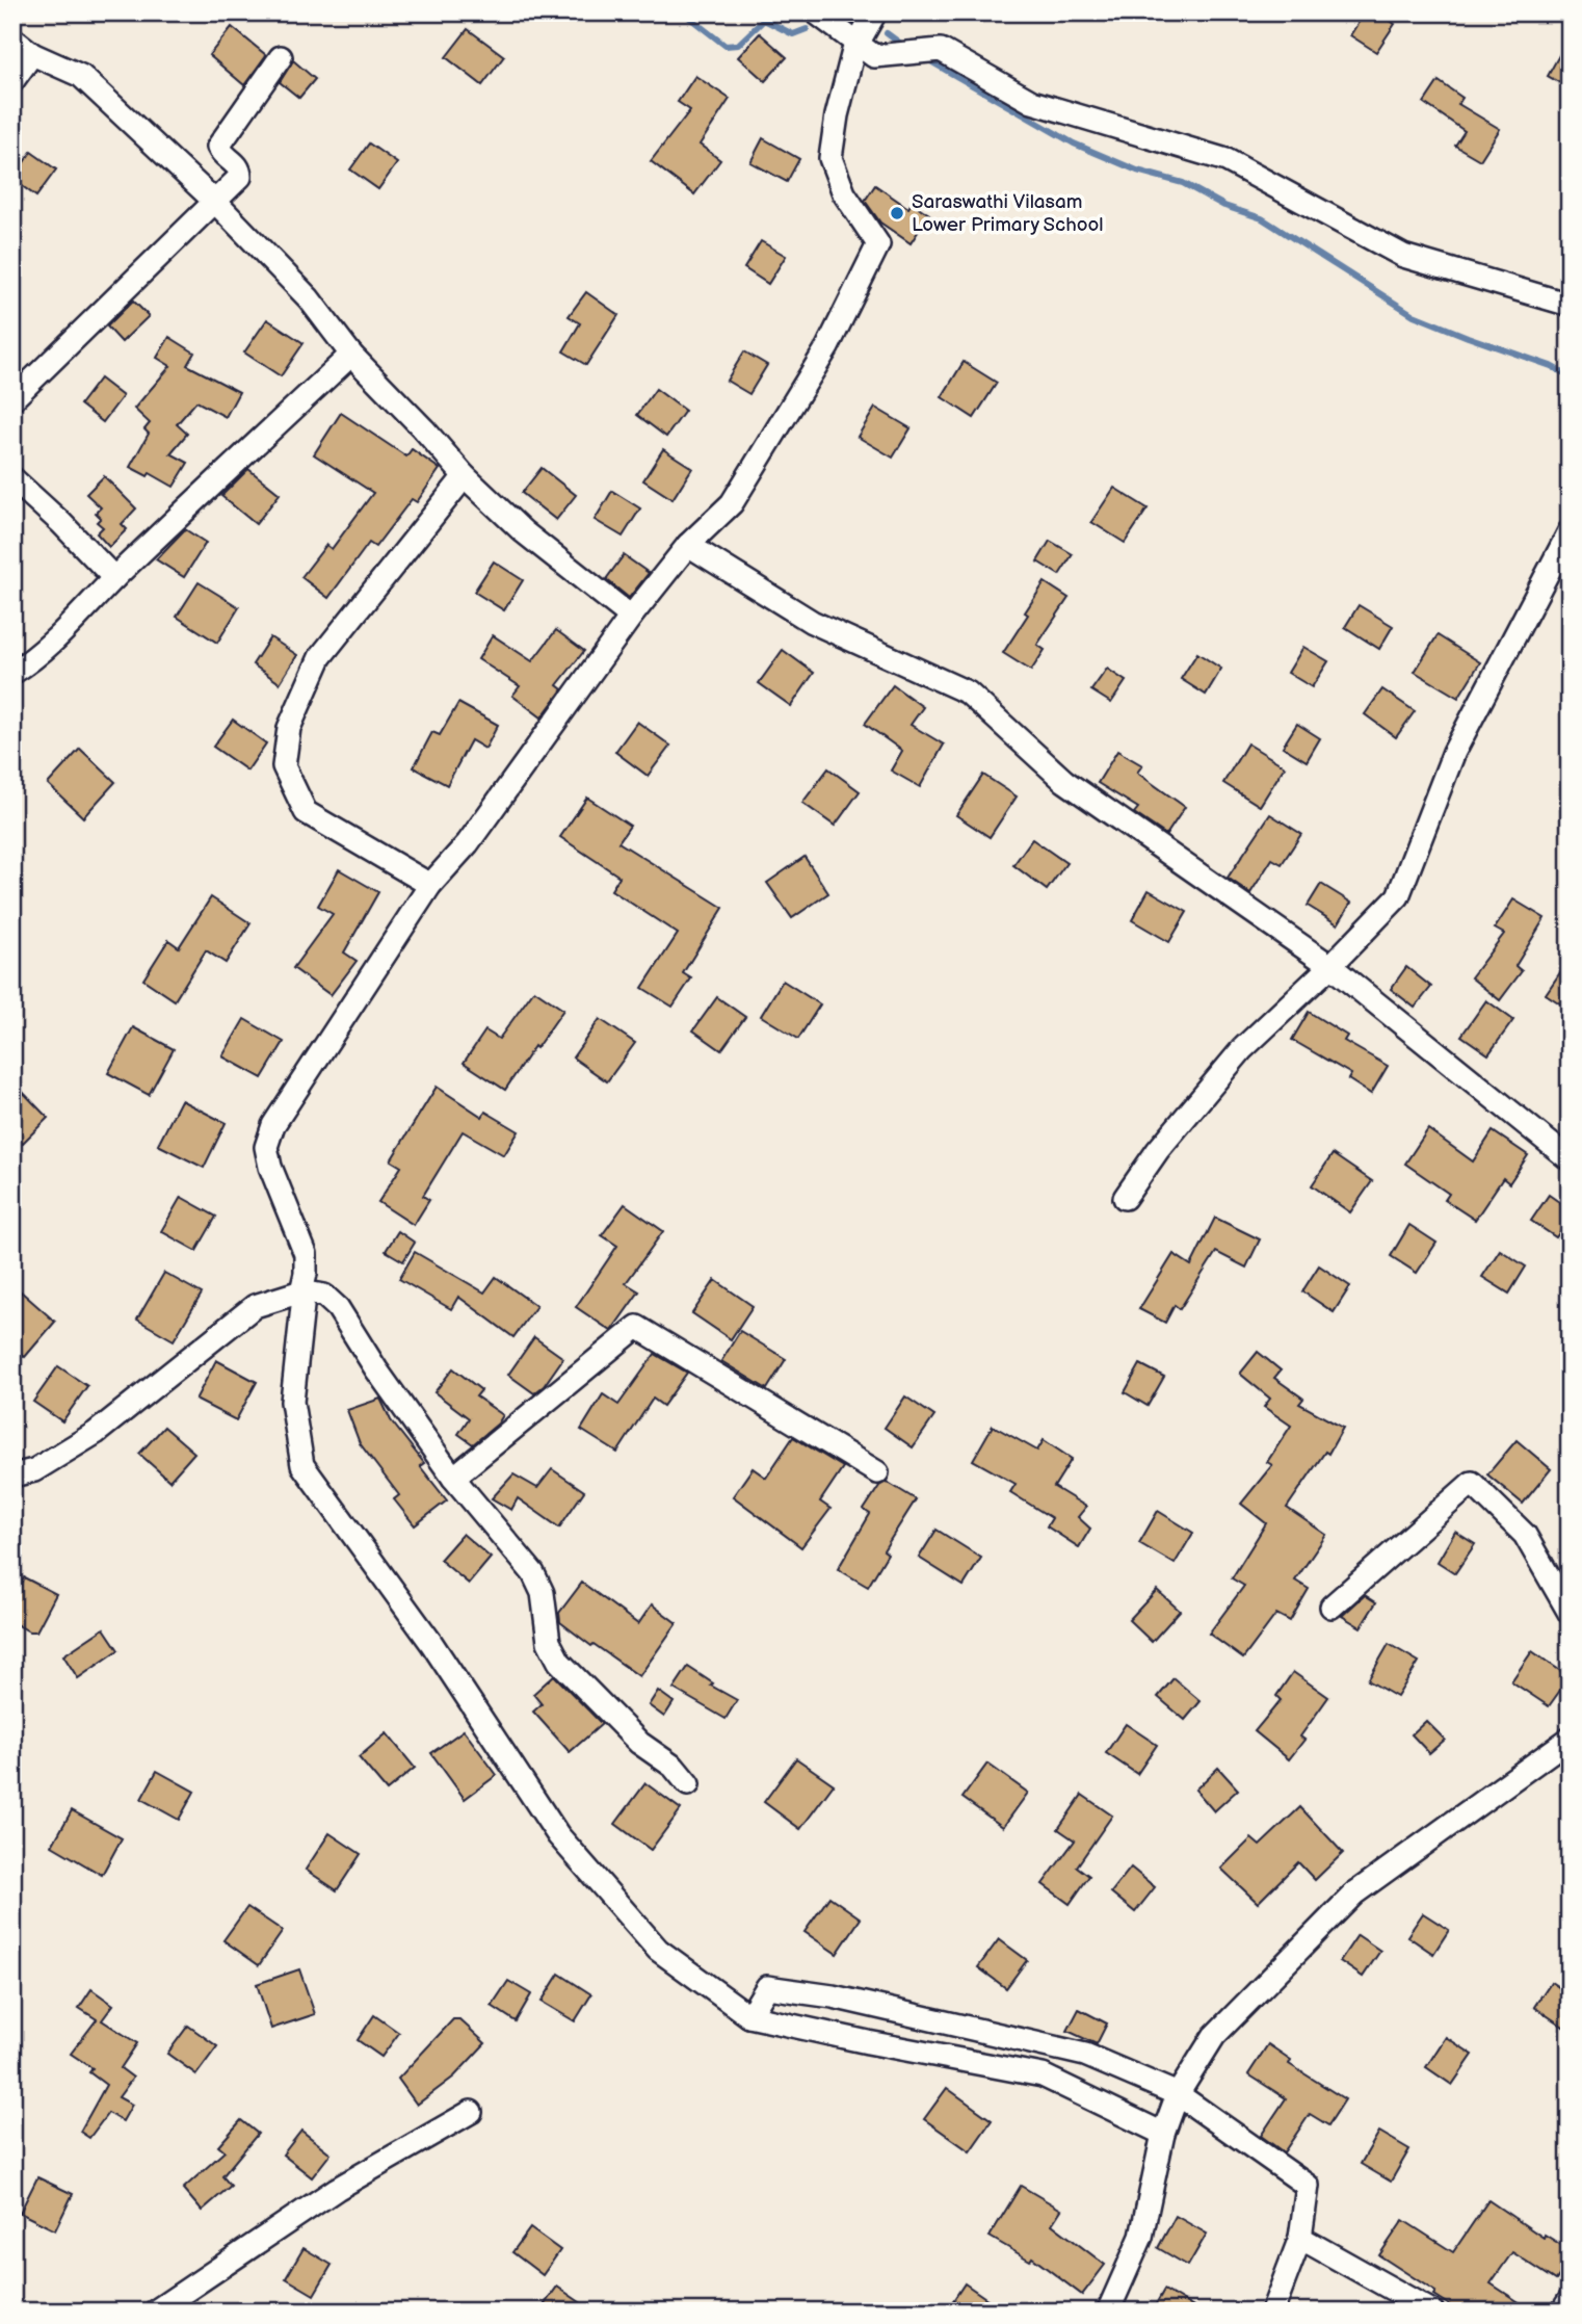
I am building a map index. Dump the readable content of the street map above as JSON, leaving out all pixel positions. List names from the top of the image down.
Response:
{
  "places": ["Saraswathi Vilasam Lower Primary School"]
}
